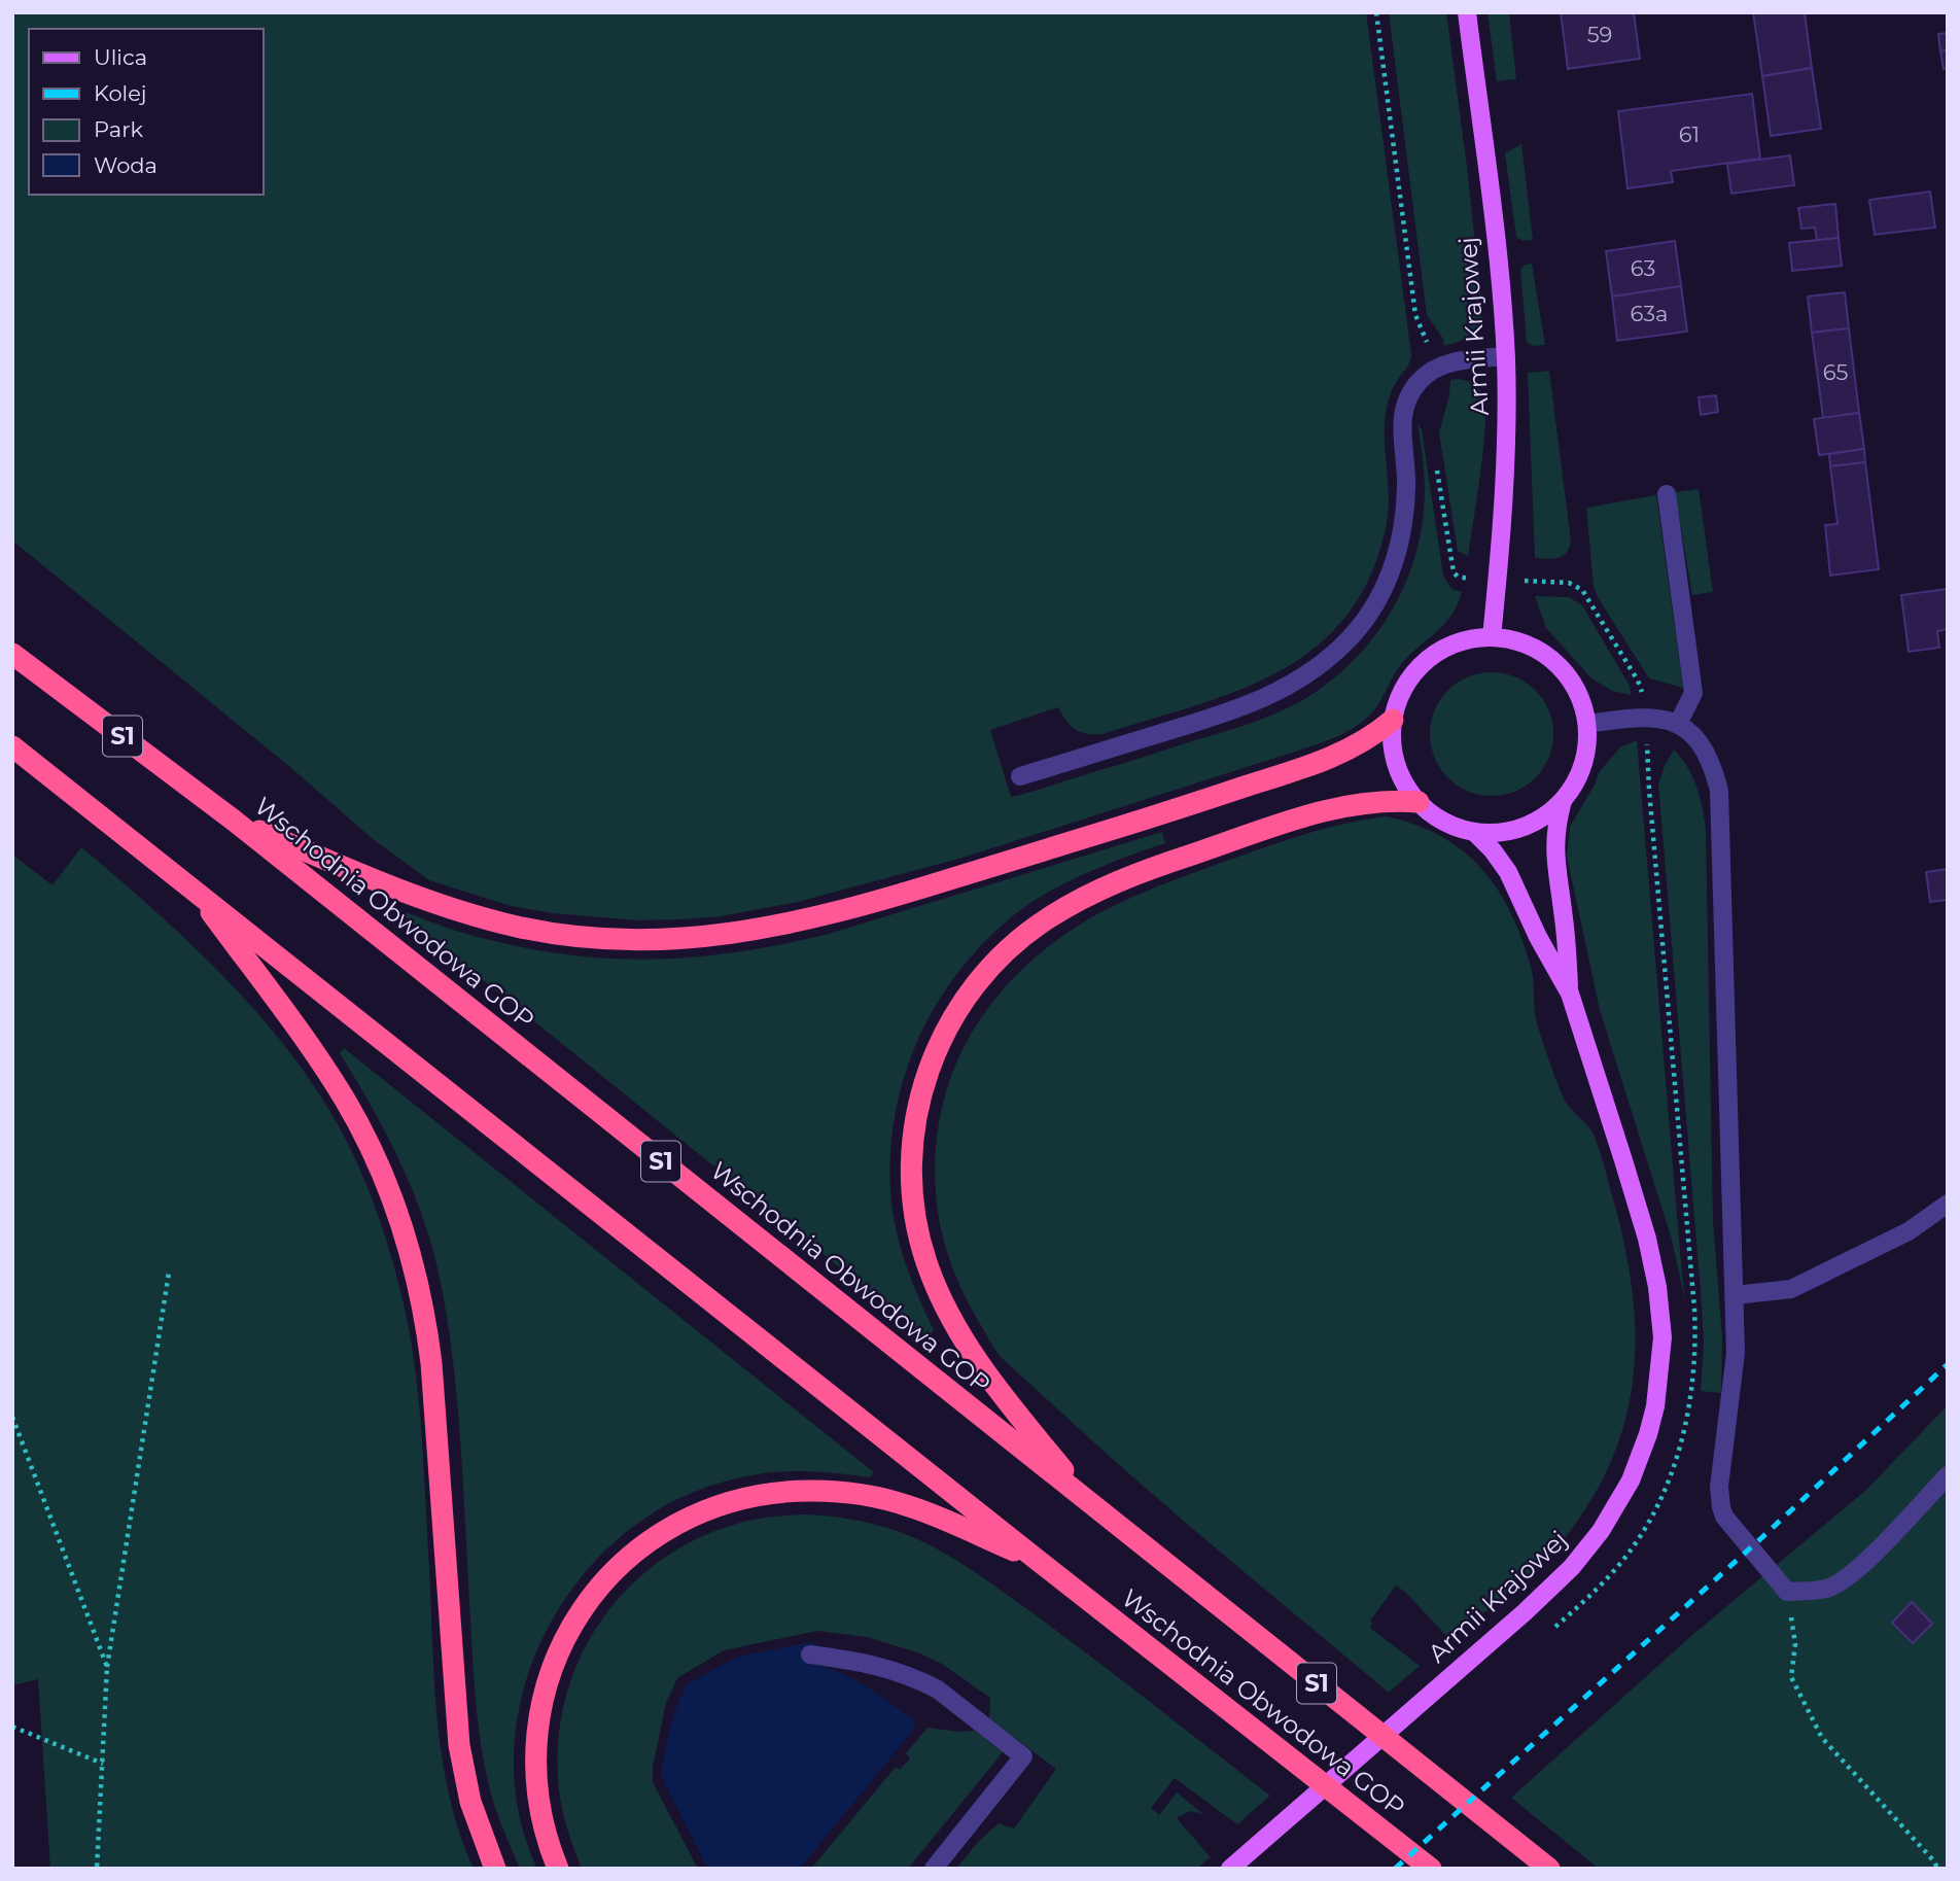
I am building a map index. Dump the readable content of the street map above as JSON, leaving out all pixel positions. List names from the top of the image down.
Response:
{
  "streets": {
    "highway": ["S1", "Wschodnia Obwodowa GOP"],
    "main road": ["Armii Krajowej"]
  },
  "house_numbers": [
    "59",
    "61",
    "63",
    "63a",
    "65"
  ],
  "legend": [
    "Ulica",
    "Kolej",
    "Park",
    "Woda"
  ]
}
